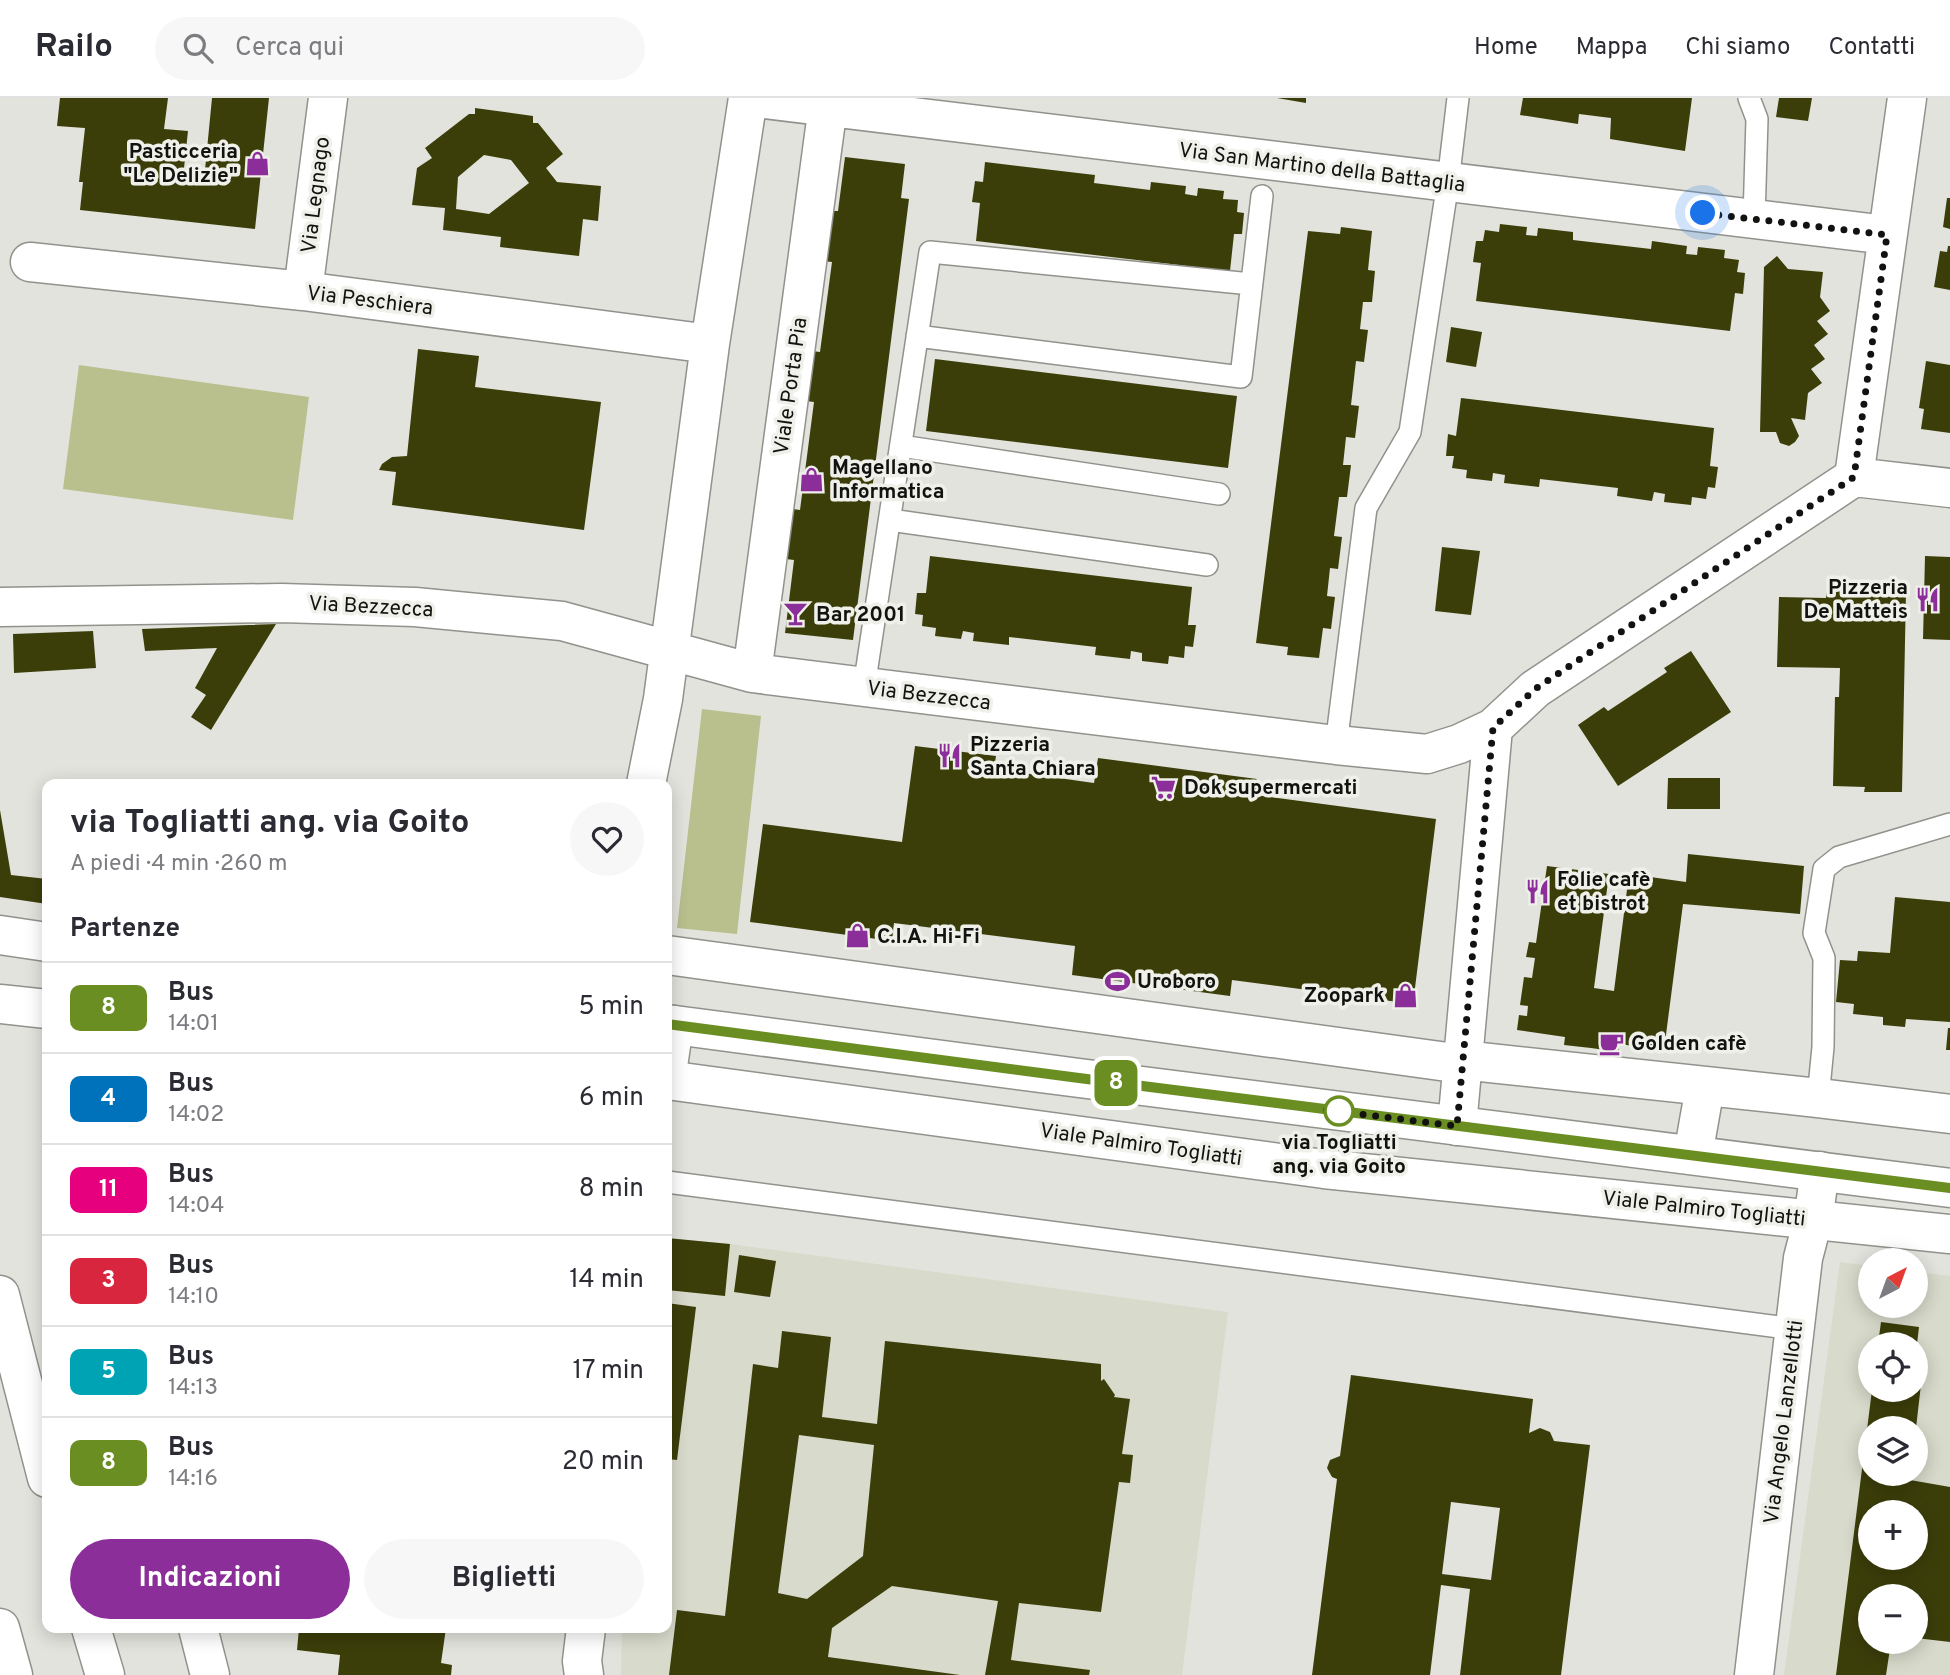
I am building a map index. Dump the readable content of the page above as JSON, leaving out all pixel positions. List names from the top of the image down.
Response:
{
  "streets": {
    "main road": [
      "Via San Martino della Battaglia",
      "Via Legnago",
      "Via Peschiera",
      "Viale Porta Pia",
      "Via Bezzecca",
      "Viale Palmiro Togliatti",
      "Via Angelo Lanzellotti"
    ]
  },
  "crossings": [
    ["Via San Martino della Battaglia", "Viale Porta Pia"],
    ["Via Legnago", "Via Peschiera"],
    ["Viale Porta Pia", "Via Bezzecca"],
    ["Viale Palmiro Togliatti", "Via Angelo Lanzellotti"]
  ],
  "places": {
    "shop": [
      "Pasticceria \"Le Delizie\"",
      "Magellano Informatica",
      "C.I.A. Hi-Fi",
      "Zoopark"
    ],
    "restaurant": ["Pizzeria De Matteis", "Pizzeria Santa Chiara", "Folie cafè et bistrot"],
    "bar": ["Bar 2001"],
    "supermarket": ["Dok supermercati"],
    "sports": ["Uroboro"],
    "cafe": ["Golden cafè"],
    "other": ["via Togliatti ang. via Goito"]
  },
  "lines": ["bus line 8"],
  "north": "top right",
  "page": {
    "header": "Railo",
    "search": "Cerca qui",
    "nav": [
      "Home",
      "Mappa",
      "Chi siamo",
      "Contatti"
    ],
    "on_map": "8",
    "heading": [
      ["via Togliatti ang. via Goito", "A piedi · 4 min · 260 m"],
      "Partenze"
    ],
    "list": [
      {
        "mark": "8",
        "name": "Bus",
        "note": "14:01",
        "value": "5 min"
      },
      {
        "mark": "4",
        "name": "Bus",
        "note": "14:02",
        "value": "6 min"
      },
      {
        "mark": "11",
        "name": "Bus",
        "note": "14:04",
        "value": "8 min"
      },
      {
        "mark": "3",
        "name": "Bus",
        "note": "14:10",
        "value": "14 min"
      },
      {
        "mark": "5",
        "name": "Bus",
        "note": "14:13",
        "value": "17 min"
      },
      {
        "mark": "8",
        "name": "Bus",
        "note": "14:16",
        "value": "20 min"
      }
    ],
    "map_buttons": ["+", "−"],
    "buttons": ["Indicazioni", "Biglietti"]
  }
}
